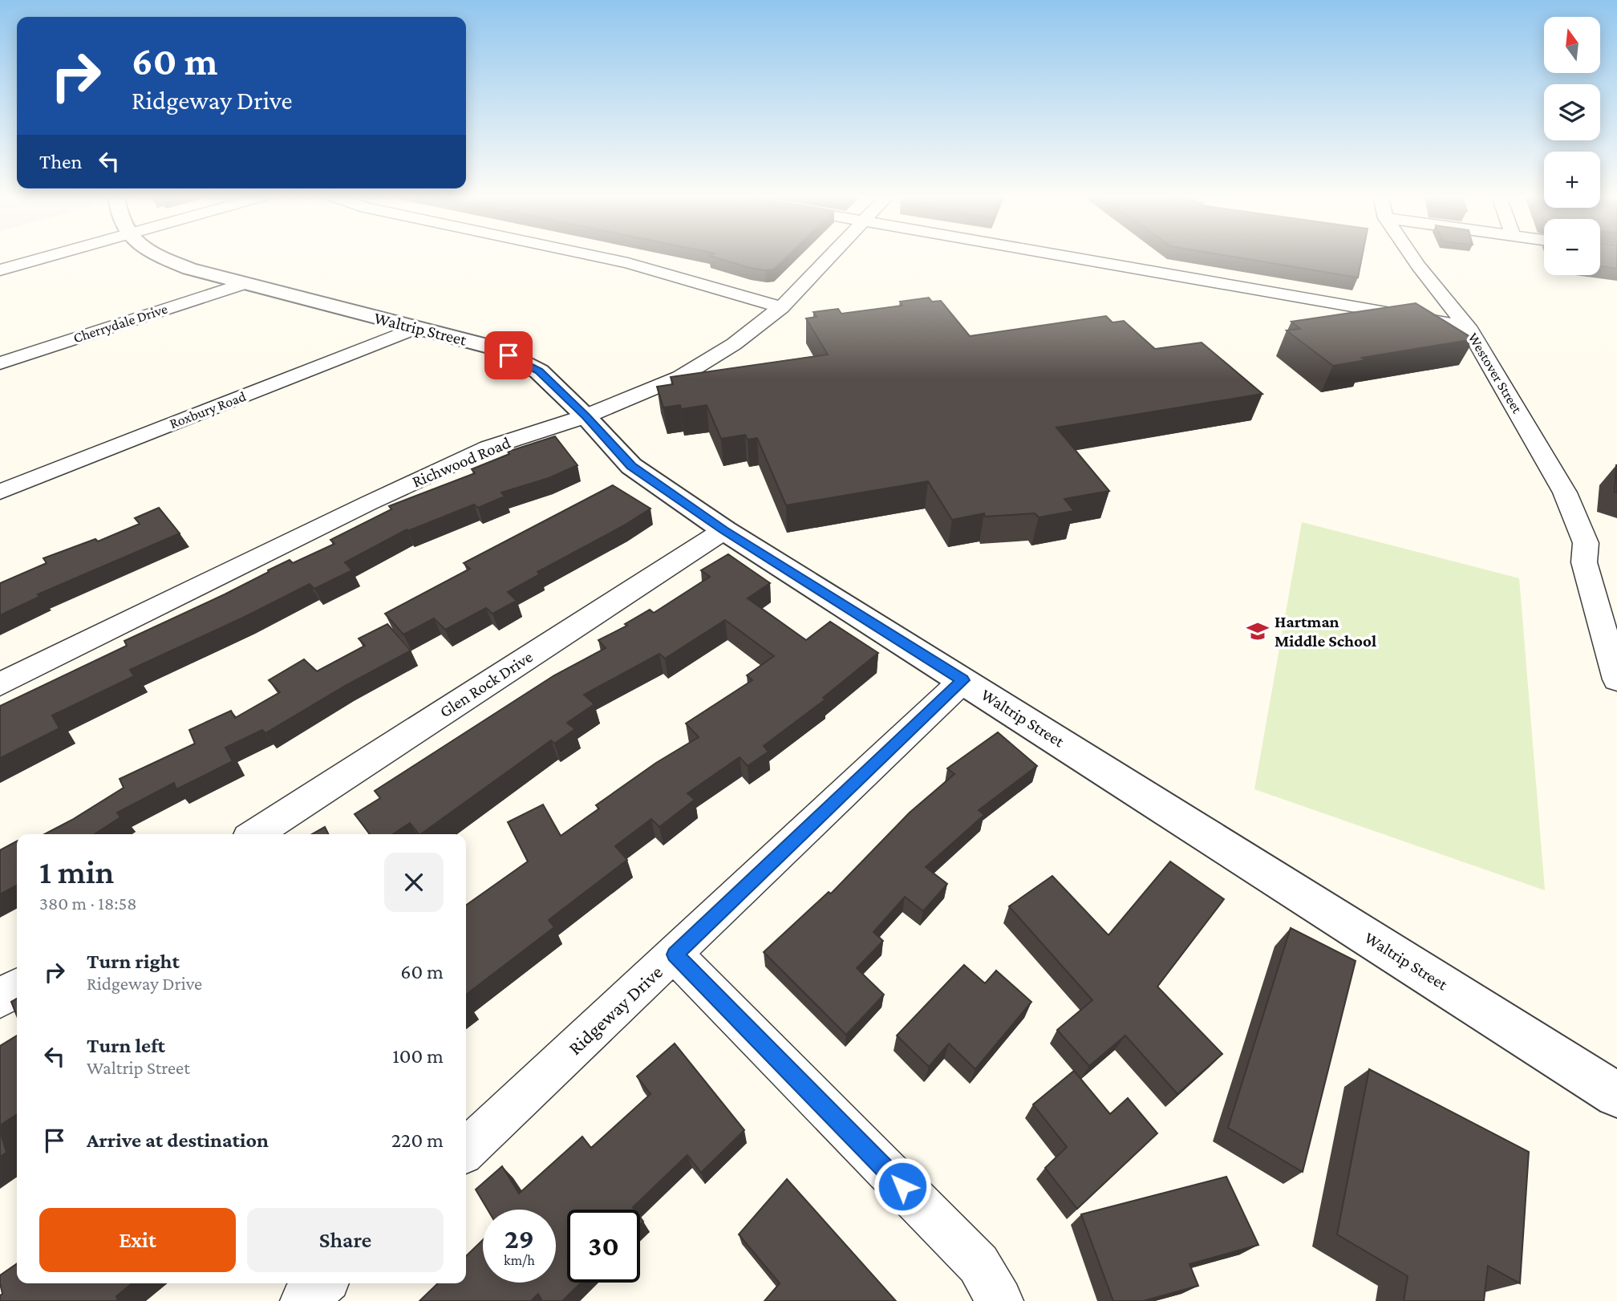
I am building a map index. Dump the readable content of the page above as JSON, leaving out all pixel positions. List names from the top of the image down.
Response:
{
  "streets": {
    "street": [
      "Cherrydale Drive",
      "Waltrip Street",
      "Westover Street",
      "Roxbury Road",
      "Richwood Road",
      "Glen Rock Drive",
      "Ridgeway Drive"
    ]
  },
  "crossings": [
    ["Cherrydale Drive", "Waltrip Street"],
    ["Waltrip Street", "Roxbury Road"],
    ["Waltrip Street", "Richwood Road"],
    ["Waltrip Street", "Glen Rock Drive"],
    ["Waltrip Street", "Ridgeway Drive"]
  ],
  "places": {
    "school or university": ["Hartman Middle School"]
  },
  "north": "top",
  "page": {
    "map_buttons": ["+", "−"],
    "turn": ["60 m", "Ridgeway Drive"],
    "then": "Then",
    "heading": ["1 min", "380 m · 18:58"],
    "list": [
      {
        "name": "Turn right",
        "note": "Ridgeway Drive",
        "value": "60 m"
      },
      {
        "name": "Turn left",
        "note": "Waltrip Street",
        "value": "100 m"
      },
      {
        "name": "Arrive at destination",
        "value": "220 m"
      }
    ],
    "buttons": ["Exit", "Share"],
    "speed": "29 km/h",
    "limit": "30"
  }
}
